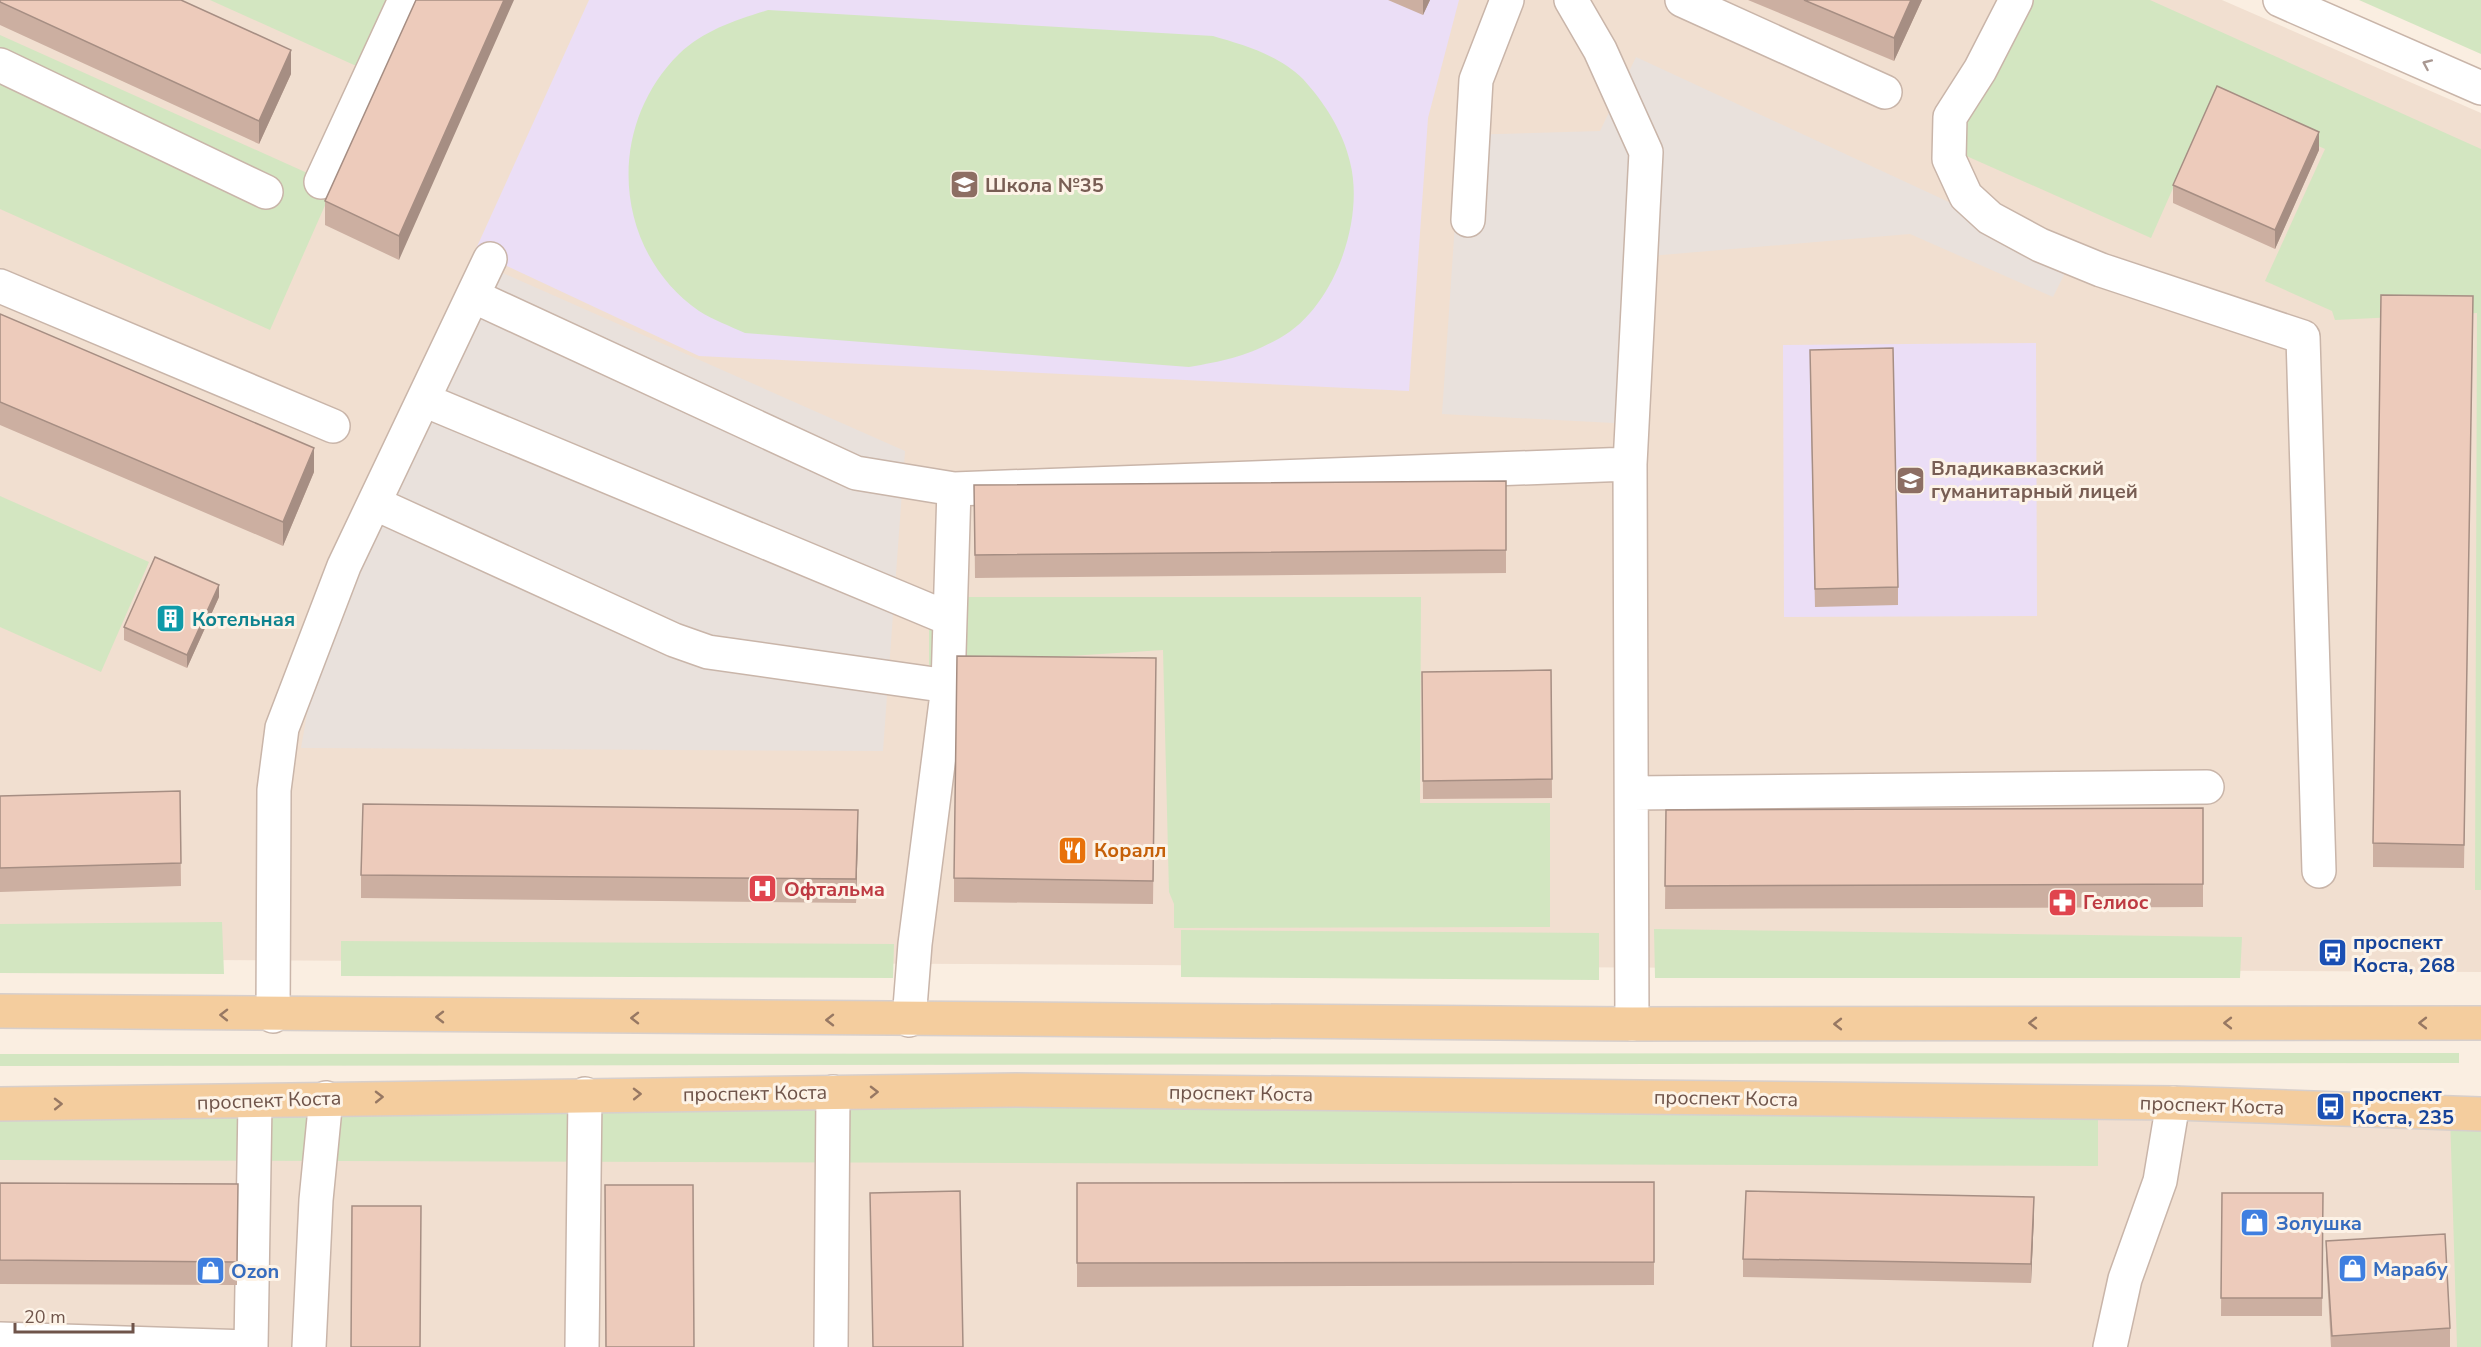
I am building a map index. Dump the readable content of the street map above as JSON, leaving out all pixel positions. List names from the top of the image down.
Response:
{
  "streets": {
    "main road": ["проспект Коста"]
  },
  "places": {
    "school or university": ["Школа №35", "Владикавказский гуманитарный лицей"],
    "building": ["Котельная"],
    "restaurant": ["Коралл"],
    "hospital": ["Офтальма"],
    "pharmacy": ["Гелиос"],
    "bus stop": ["проспект Коста, 268", "проспект Коста, 235"],
    "shop": ["Золушка", "Марабу", "Ozon"]
  },
  "scale_bar": "20 m"
}
